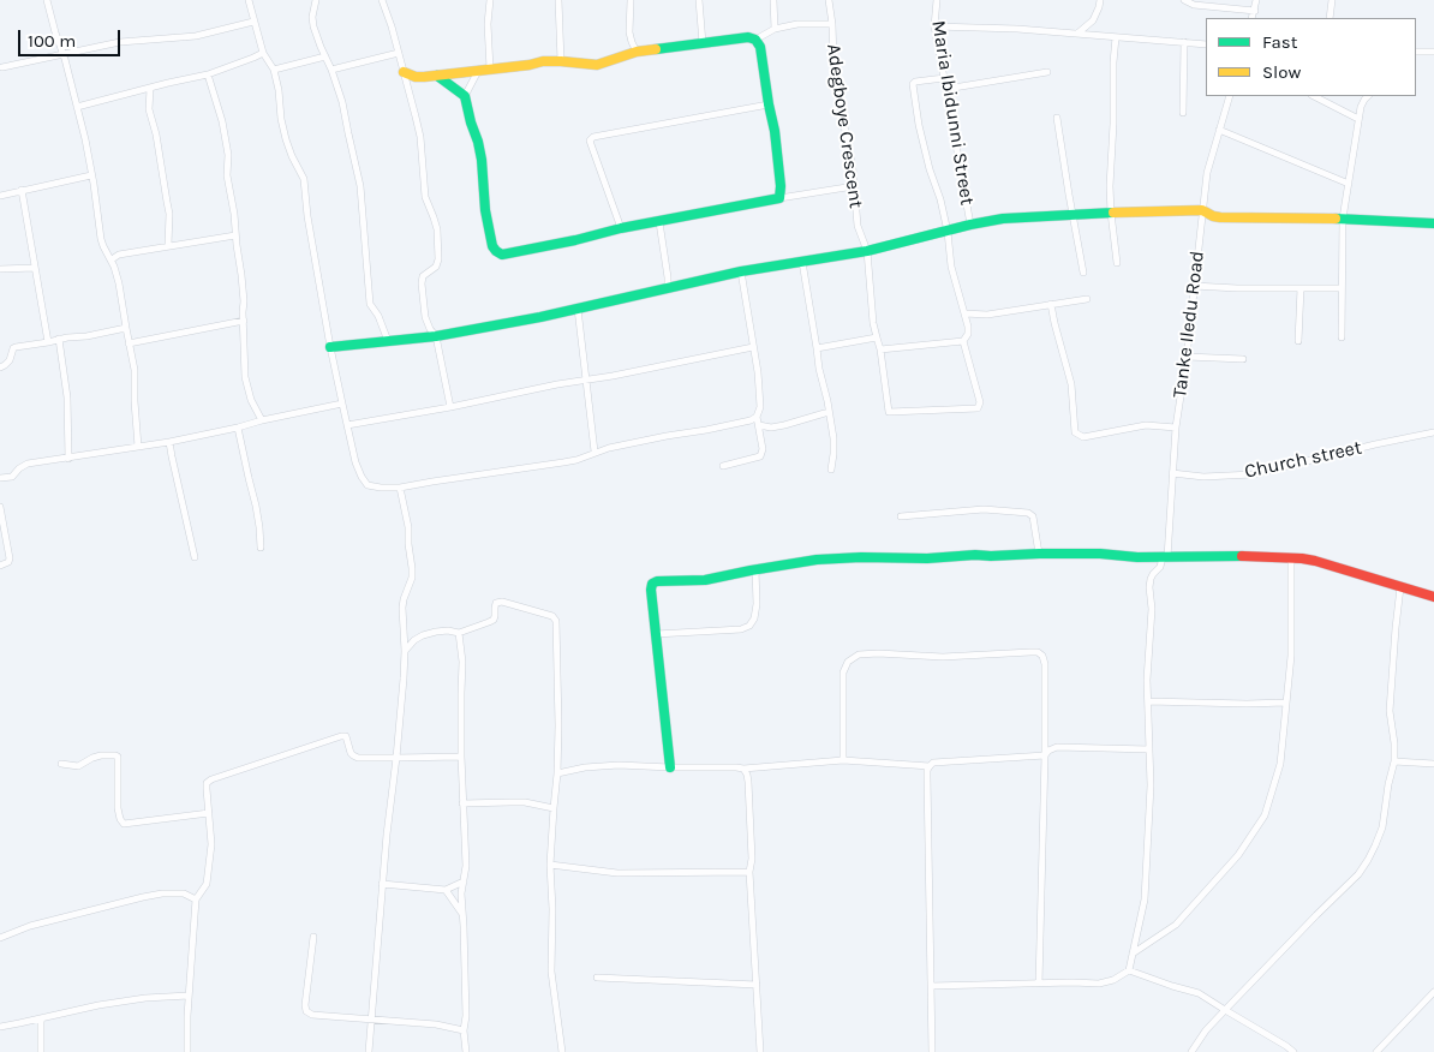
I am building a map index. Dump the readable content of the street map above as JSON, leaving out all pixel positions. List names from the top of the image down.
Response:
{
  "streets": {
    "street": [
      "Maria Ibidunni Street",
      "Adegboye Crescent",
      "Tanke Iledu Road",
      "Church street"
    ]
  },
  "crossings": [
    ["Tanke Iledu Road", "Church street"]
  ],
  "legend": ["Fast", "Slow"],
  "scale_bar": "100 m"
}
